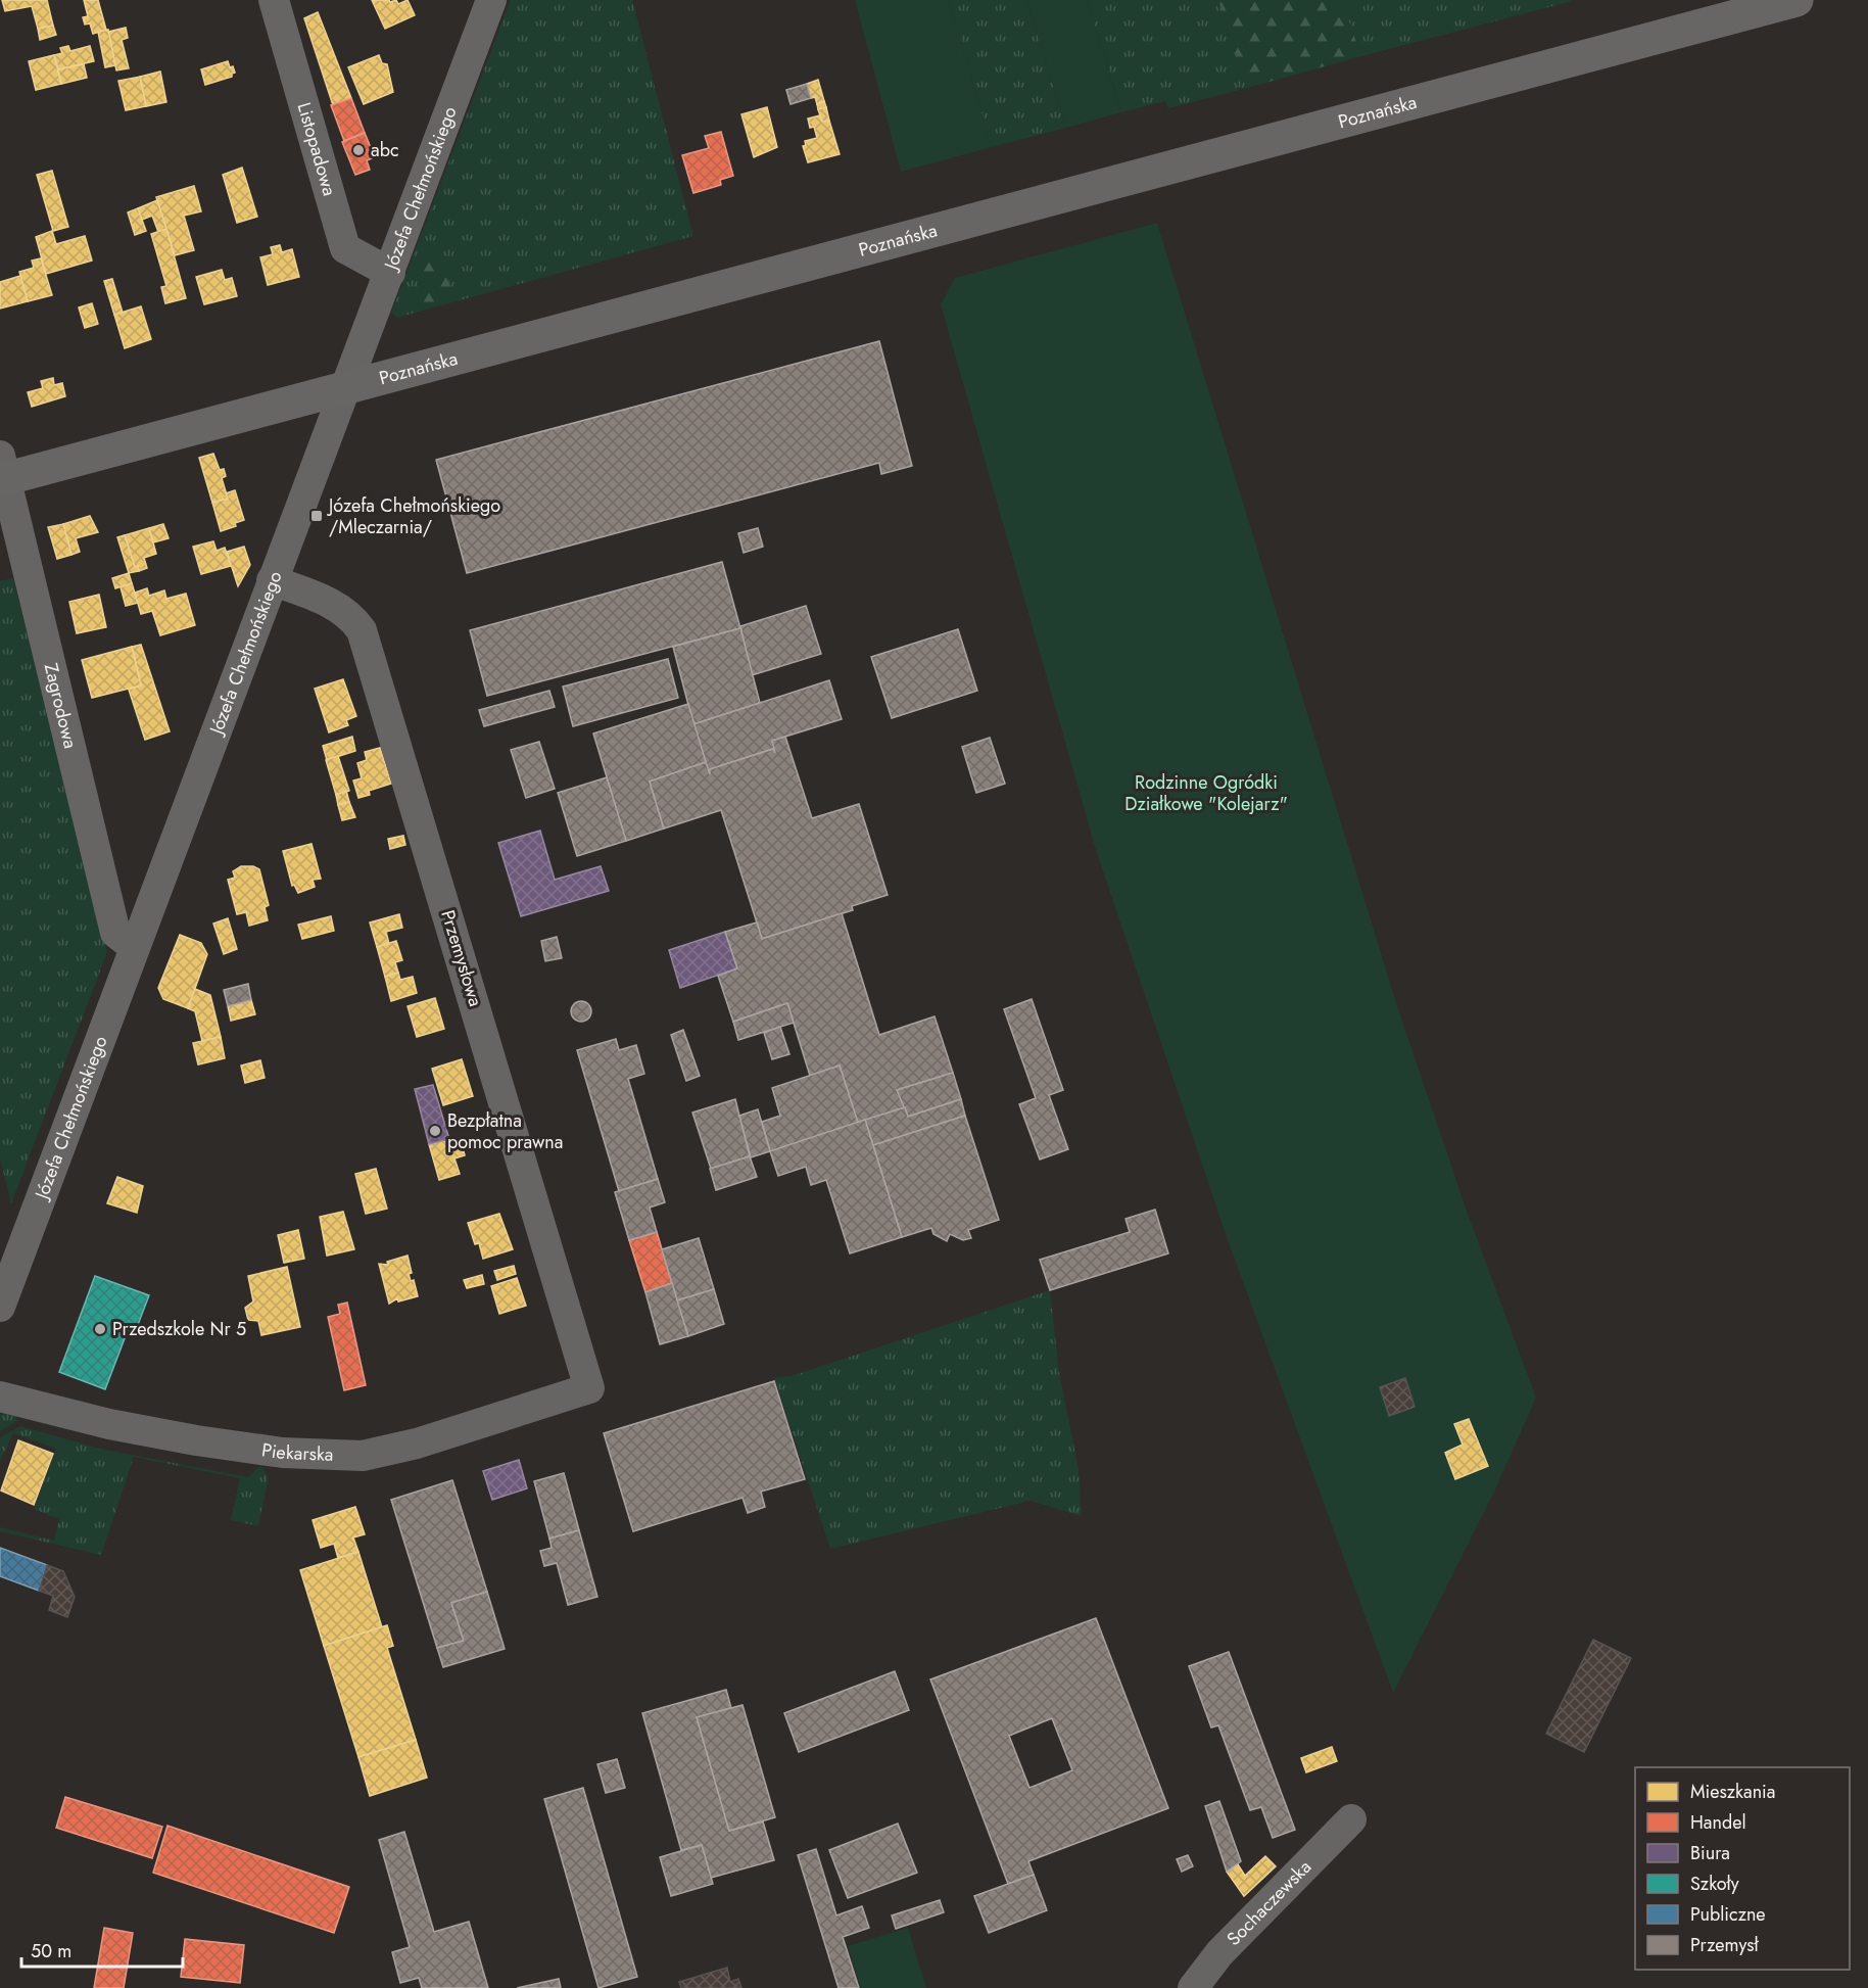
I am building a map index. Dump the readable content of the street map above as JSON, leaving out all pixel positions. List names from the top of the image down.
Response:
{
  "streets": {
    "main road": ["Poznańska"],
    "street": [
      "Listopadowa",
      "Józefa Chełmońskiego",
      "Zagrodowa",
      "Przemysłowa",
      "Piekarska",
      "Sochaczewska"
    ]
  },
  "crossings": [
    ["Poznańska", "Józefa Chełmońskiego"],
    ["Poznańska", "Zagrodowa"],
    ["Listopadowa", "Józefa Chełmońskiego"],
    ["Józefa Chełmońskiego", "Zagrodowa"],
    ["Józefa Chełmońskiego", "Przemysłowa"],
    ["Przemysłowa", "Piekarska"]
  ],
  "parks": ["Rodzinne Ogródki Działkowe \"Kolejarz\""],
  "places": {
    "other": ["abc", "Bezpłatna pomoc prawna", "Przedszkole Nr 5"],
    "transit": ["Józefa Chełmońskiego /Mleczarnia/"]
  },
  "legend": [
    "Mieszkania",
    "Handel",
    "Biura",
    "Szkoły",
    "Publiczne",
    "Przemysł"
  ],
  "scale_bar": "50 m"
}
